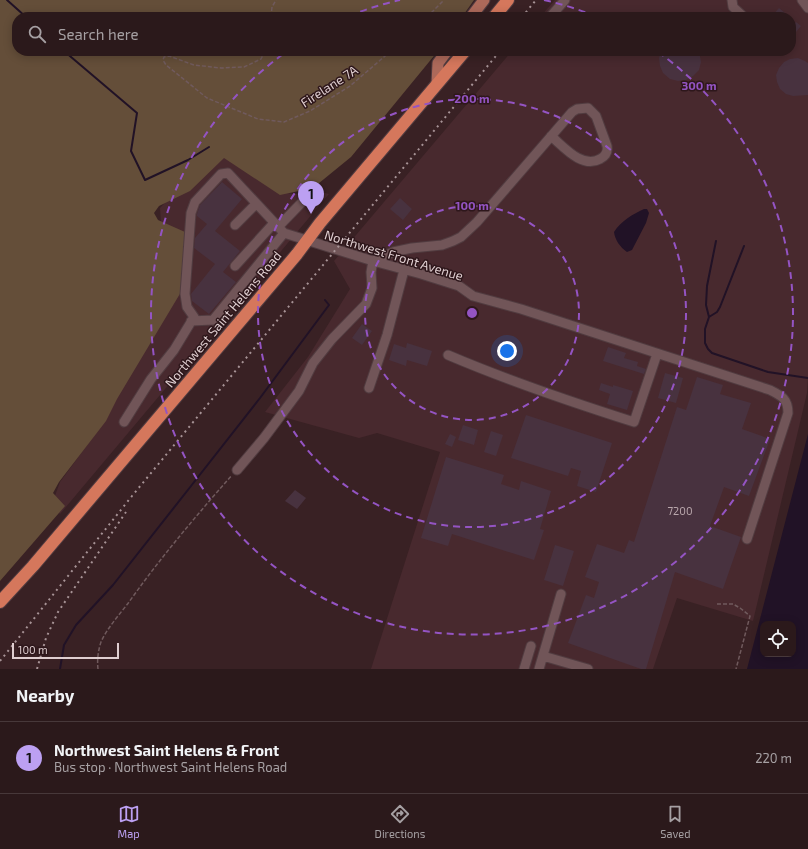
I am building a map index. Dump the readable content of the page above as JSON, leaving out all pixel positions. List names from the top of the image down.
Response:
{
  "streets": {
    "highway": ["Northwest Saint Helens Road"],
    "lane": ["Northwest Front Avenue"],
    "path": ["Firelane 7A"]
  },
  "crossings": [
    ["Northwest Front Avenue", "Northwest Saint Helens Road"]
  ],
  "house_numbers": ["7200"],
  "scale_bar": "100 m",
  "page": {
    "search": "Search here",
    "pins": "1",
    "scale": "100 m",
    "heading": "Nearby",
    "list": [
      {
        "mark": "1",
        "name": "Northwest Saint Helens & Front",
        "note": "Bus stop · Northwest Saint Helens Road",
        "value": "220 m"
      }
    ],
    "nav": ["Map", "Directions", "Saved"]
  },
  "rings": ["300 m", "200 m", "100 m"]
}
